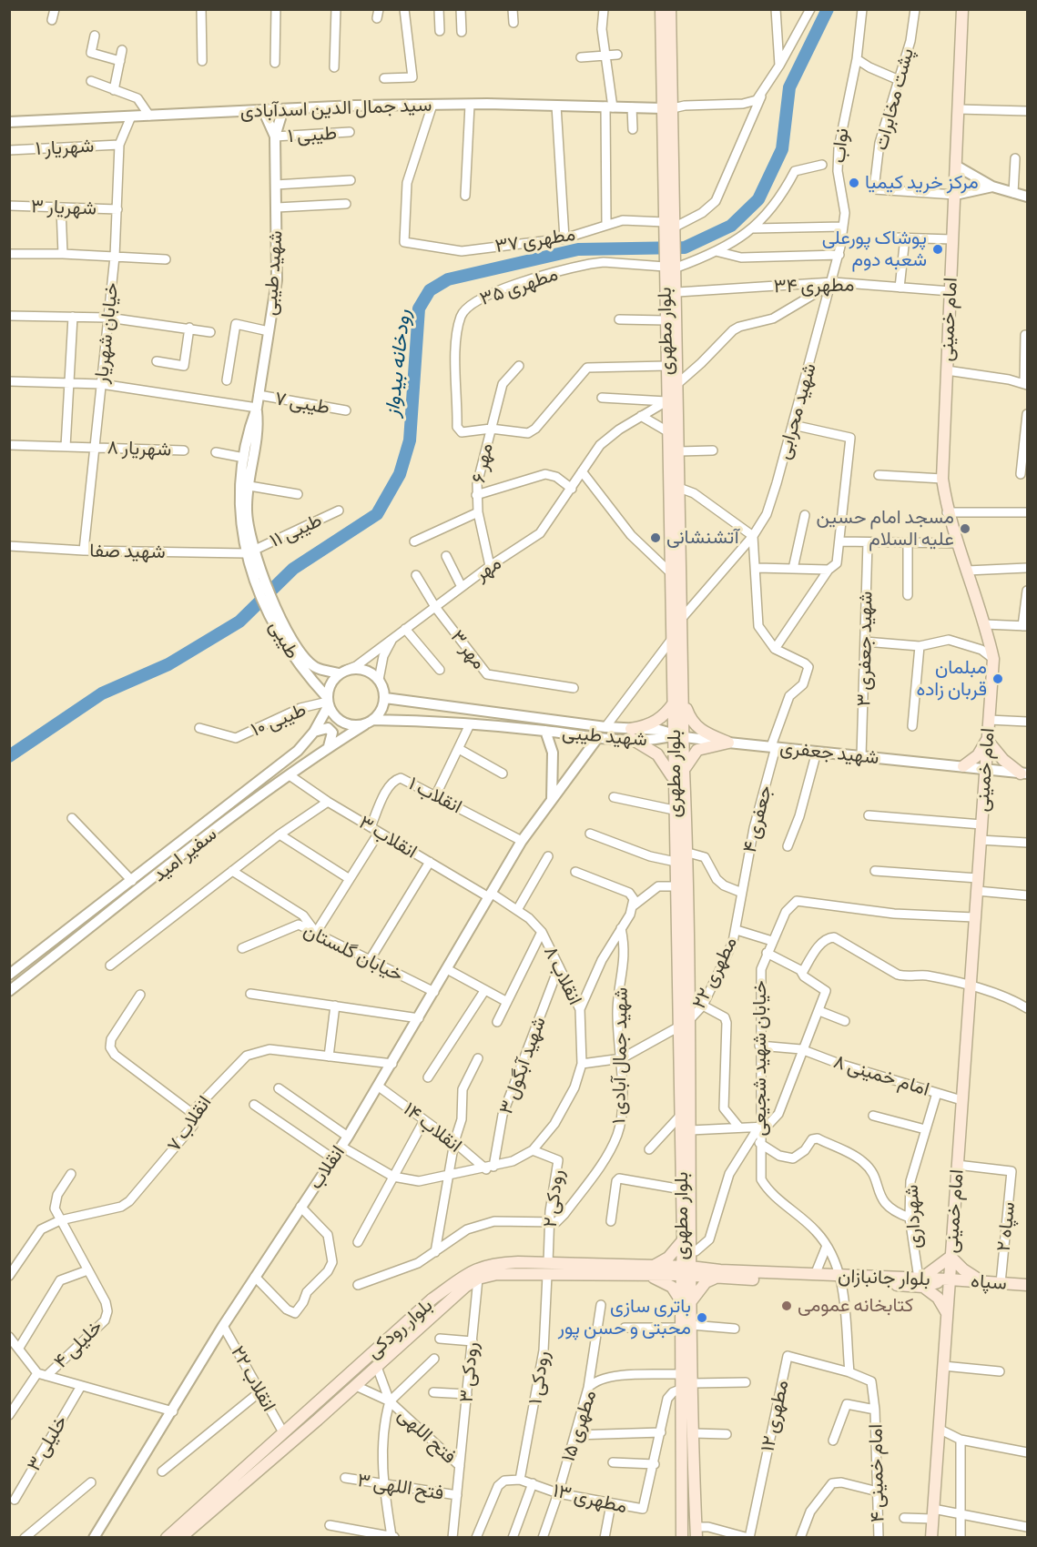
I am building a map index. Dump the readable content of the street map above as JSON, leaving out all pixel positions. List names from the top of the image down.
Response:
{
  "streets": {
    "main road": [
      "امام خمینی",
      "بلوار مطهری",
      "بلوار جانبازان",
      "سپاه",
      "بلوار رودکی"
    ],
    "street": [
      "پشت مخابرات",
      "سید جمال الدین اسدآبادی",
      "طیبی ۱",
      "نواب",
      "شهریار ۱",
      "شهریار ۳",
      "مطهری ۳۷",
      "شهید طیبی",
      "مطهری ۳۴",
      "مطهری ۳۵",
      "خیابان شهریار",
      "طیبی ۷",
      "شهید محرابی",
      "شهریار ۸",
      "مهر ۶",
      "طیبی ۱۱",
      "شهید صفا",
      "مهر",
      "طیبی",
      "شهید جعفری ۳",
      "مهر ۳",
      "طیبی ۱۰",
      "شهید جعفری",
      "انقلاب ۱",
      "جعفری ۴",
      "انقلاب ۳",
      "سفیر امید",
      "خیابان گلستان",
      "مطهری ۲۲",
      "انقلاب ۸",
      "شهید جمال آبادی ۱",
      "خیابان شهید شجیعی",
      "شهید آبگول ۳",
      "امام خمینی ۸",
      "انقلاب ۷",
      "انقلاب ۱۴",
      "انقلاب",
      "رودکی ۲",
      "شهرداری",
      "سپاه ۲",
      "خلیلی ۴",
      "رودکی ۳",
      "رودکی ۱",
      "انقلاب ۲۲",
      "مطهری ۱۲",
      "مطهری ۱۵",
      "فتح اللهی",
      "خلیلی ۳",
      "امام خمینی ۴",
      "فتح اللهی ۳",
      "مطهری ۱۳"
    ]
  },
  "crossings": [
    ["پشت مخابرات", "امام خمینی"],
    ["سید جمال الدین اسدآبادی", "مطهری ۳۷"],
    ["سید جمال الدین اسدآبادی", "شهید طیبی"],
    ["سید جمال الدین اسدآبادی", "بلوار مطهری"],
    ["سید جمال الدین اسدآبادی", "خیابان شهریار"],
    ["طیبی ۱", "شهید طیبی"],
    ["نواب", "مطهری ۳۴"],
    ["نواب", "شهید محرابی"],
    ["شهریار ۱", "خیابان شهریار"],
    ["شهریار ۳", "خیابان شهریار"],
    ["مطهری ۳۷", "بلوار مطهری"],
    ["شهید طیبی", "بلوار مطهری"],
    ["شهید طیبی", "طیبی ۷"],
    ["شهید طیبی", "طیبی ۱۱"],
    ["شهید طیبی", "شهید صفا"],
    ["شهید طیبی", "مهر"],
    ["شهید طیبی", "طیبی"],
    ["شهید طیبی", "طیبی ۱۰"],
    ["شهید طیبی", "شهید جعفری"],
    ["شهید طیبی", "سفیر امید"],
    ["شهید طیبی", "انقلاب"],
    ["مطهری ۳۴", "امام خمینی"],
    ["مطهری ۳۴", "بلوار مطهری"],
    ["مطهری ۳۴", "شهید محرابی"],
    ["مطهری ۳۵", "بلوار مطهری"],
    ["مطهری ۳۵", "مهر ۶"],
    ["امام خمینی", "شهید جعفری"],
    ["امام خمینی", "خیابان شهید شجیعی"],
    ["امام خمینی", "امام خمینی ۸"],
    ["امام خمینی", "سپاه ۲"],
    ["امام خمینی", "بلوار جانبازان"],
    ["امام خمینی", "سپاه"],
    ["بلوار مطهری", "شهید محرابی"],
    ["بلوار مطهری", "مهر"],
    ["بلوار مطهری", "شهید جعفری"],
    ["بلوار مطهری", "مطهری ۲۲"],
    ["بلوار مطهری", "بلوار جانبازان"],
    ["بلوار مطهری", "بلوار رودکی"],
    ["بلوار مطهری", "مطهری ۱۲"],
    ["بلوار مطهری", "مطهری ۱۵"],
    ["بلوار مطهری", "مطهری ۱۳"],
    ["خیابان شهریار", "شهریار ۸"],
    ["خیابان شهریار", "شهید صفا"],
    ["مهر ۶", "مهر"],
    ["طیبی ۱۱", "شهید صفا"],
    ["مهر", "طیبی"],
    ["مهر", "مهر ۳"],
    ["مهر", "طیبی ۱۰"],
    ["مهر", "سفیر امید"],
    ["طیبی", "طیبی ۱۰"],
    ["طیبی", "سفیر امید"],
    ["شهید جعفری ۳", "شهید جعفری"],
    ["طیبی ۱۰", "سفیر امید"],
    ["شهید جعفری", "جعفری ۴"],
    ["انقلاب ۱", "انقلاب ۳"],
    ["انقلاب ۱", "انقلاب"],
    ["جعفری ۴", "مطهری ۲۲"],
    ["انقلاب ۳", "سفیر امید"],
    ["انقلاب ۳", "انقلاب ۸"],
    ["انقلاب ۳", "انقلاب"],
    ["خیابان گلستان", "انقلاب"],
    ["انقلاب ۸", "شهید آبگول ۳"],
    ["انقلاب ۸", "انقلاب ۱۴"],
    ["انقلاب ۸", "انقلاب"],
    ["انقلاب ۸", "رودکی ۲"],
    ["شهید جمال آبادی ۱", "رودکی ۲"],
    ["خیابان شهید شجیعی", "امام خمینی ۸"],
    ["خیابان شهید شجیعی", "بلوار جانبازان"],
    ["شهید آبگول ۳", "انقلاب ۱۴"],
    ["امام خمینی ۸", "شهرداری"],
    ["انقلاب ۷", "انقلاب"],
    ["انقلاب ۱۴", "انقلاب"],
    ["انقلاب", "انقلاب ۲۲"],
    ["رودکی ۲", "بلوار رودکی"],
    ["شهرداری", "بلوار جانبازان"],
    ["سپاه ۲", "سپاه"],
    ["بلوار جانبازان", "سپاه"],
    ["بلوار جانبازان", "بلوار رودکی"],
    ["بلوار رودکی", "رودکی ۳"],
    ["بلوار رودکی", "رودکی ۱"],
    ["بلوار رودکی", "انقلاب ۲۲"],
    ["رودکی ۳", "فتح اللهی"],
    ["رودکی ۱", "مطهری ۱۳"],
    ["مطهری ۱۲", "امام خمینی ۴"],
    ["مطهری ۱۵", "مطهری ۱۳"],
    ["فتح اللهی", "فتح اللهی ۳"]
  ],
  "water": ["رودخانه بیدواز"],
  "places": [
    "مرکز خرید کیمیا",
    "پوشاک پورعلی شعبه دوم",
    "مسجد امام حسین علیه السلام",
    "آتشنشانی",
    "مبلمان قربان زاده",
    "کتابخانه عمومی",
    "باتری سازی محبتی و حسن پور"
  ]
}
